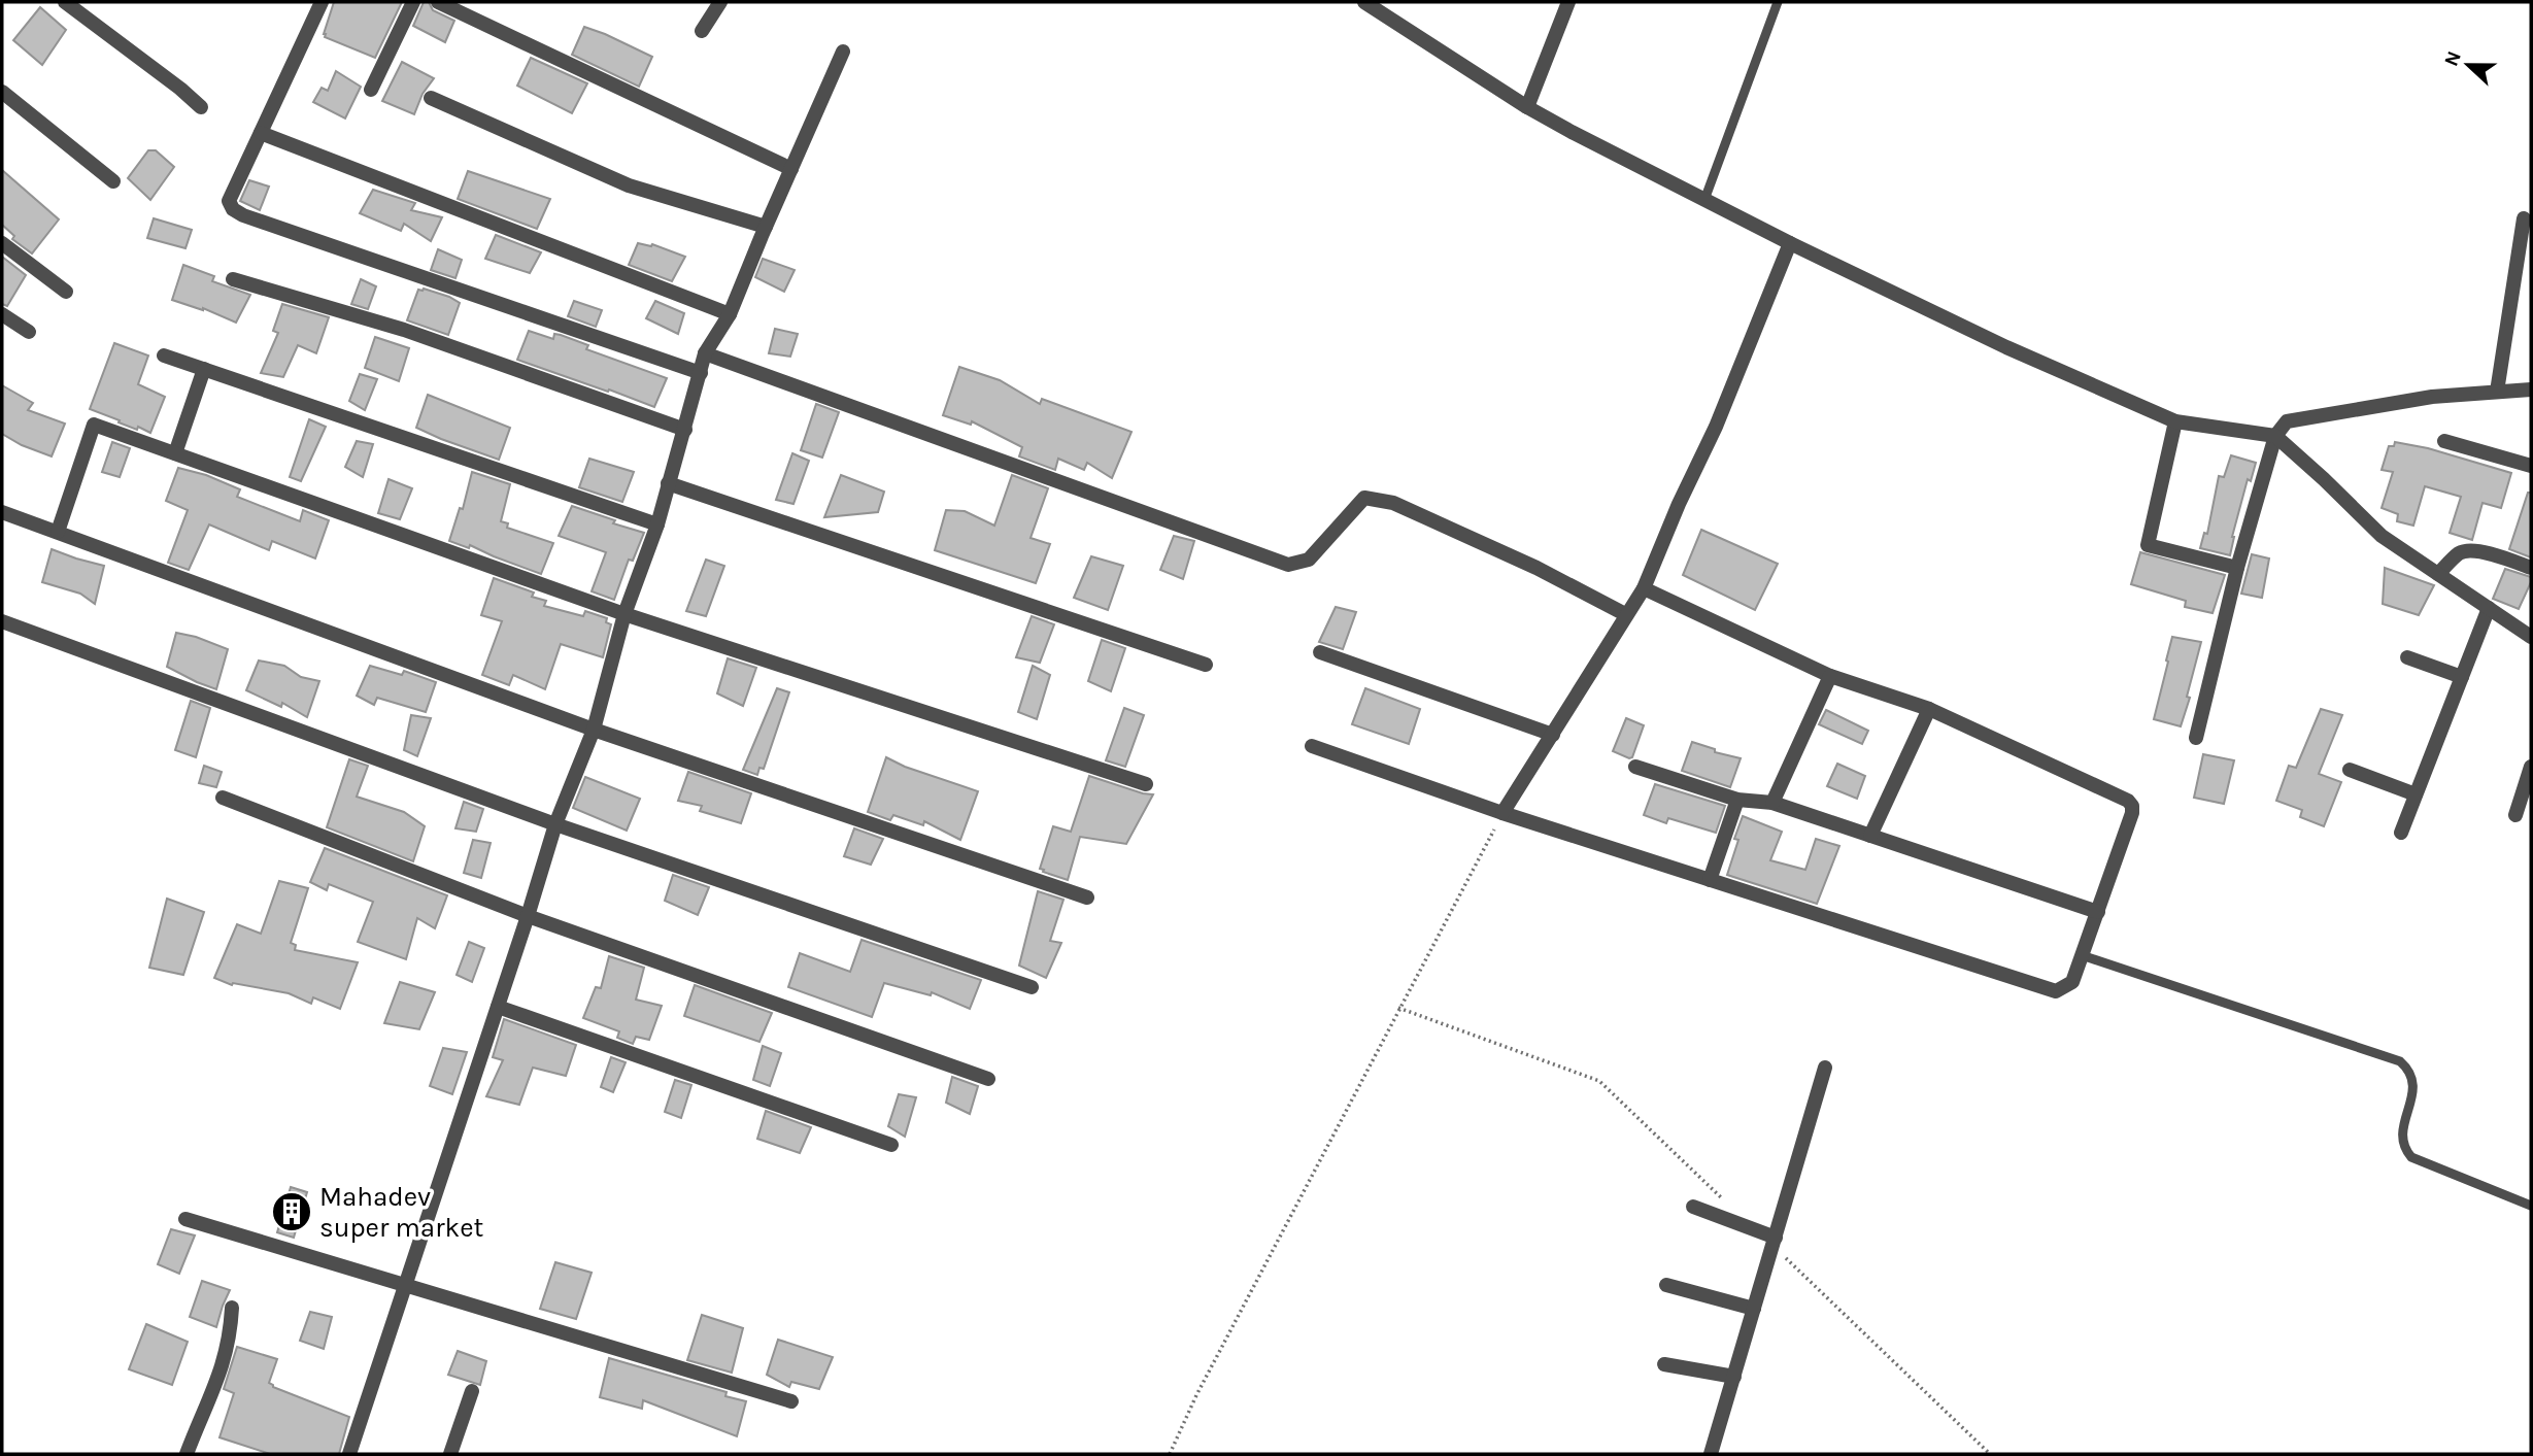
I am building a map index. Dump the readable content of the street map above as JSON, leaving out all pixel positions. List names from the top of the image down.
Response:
{
  "places": {
    "building": ["Mahadev super market"]
  },
  "north": "left"
}
